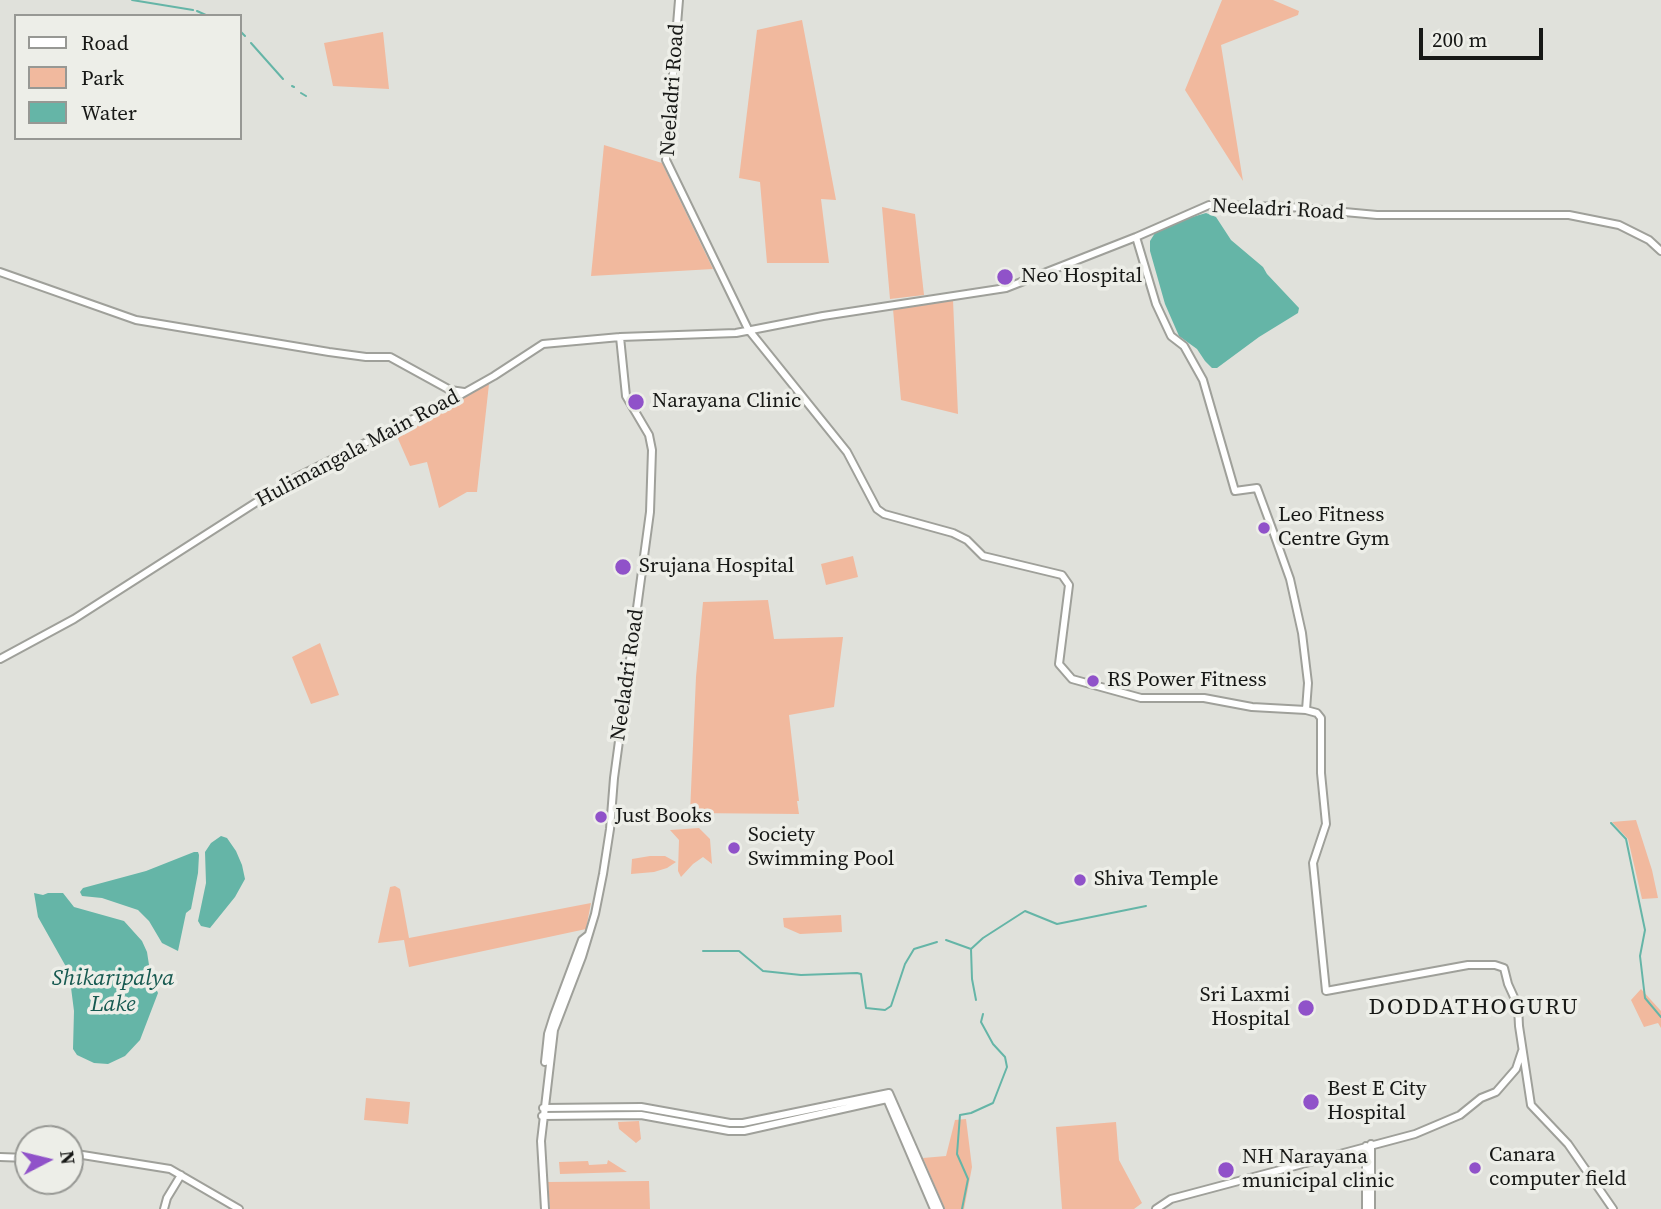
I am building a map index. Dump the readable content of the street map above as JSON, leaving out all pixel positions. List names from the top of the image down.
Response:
{
  "streets": {
    "street": ["Neeladri Road", "Hulimangala Main Road"]
  },
  "crossings": [
    ["Neeladri Road", "Hulimangala Main Road"]
  ],
  "districts": ["DODDATHOGURU"],
  "water": ["Shikaripalya Lake"],
  "places": [
    "Neo Hospital",
    "Narayana Clinic",
    "Leo Fitness Centre Gym",
    "Srujana Hospital",
    "RS Power Fitness",
    "Just Books",
    "Society Swimming Pool",
    "Shiva Temple",
    "Sri Laxmi Hospital",
    "Best E City Hospital",
    "Canara computer field",
    "NH Narayana municipal clinic"
  ],
  "legend": ["Road", "Park", "Water"],
  "scale_bar": "200 m",
  "north": "right"
}
